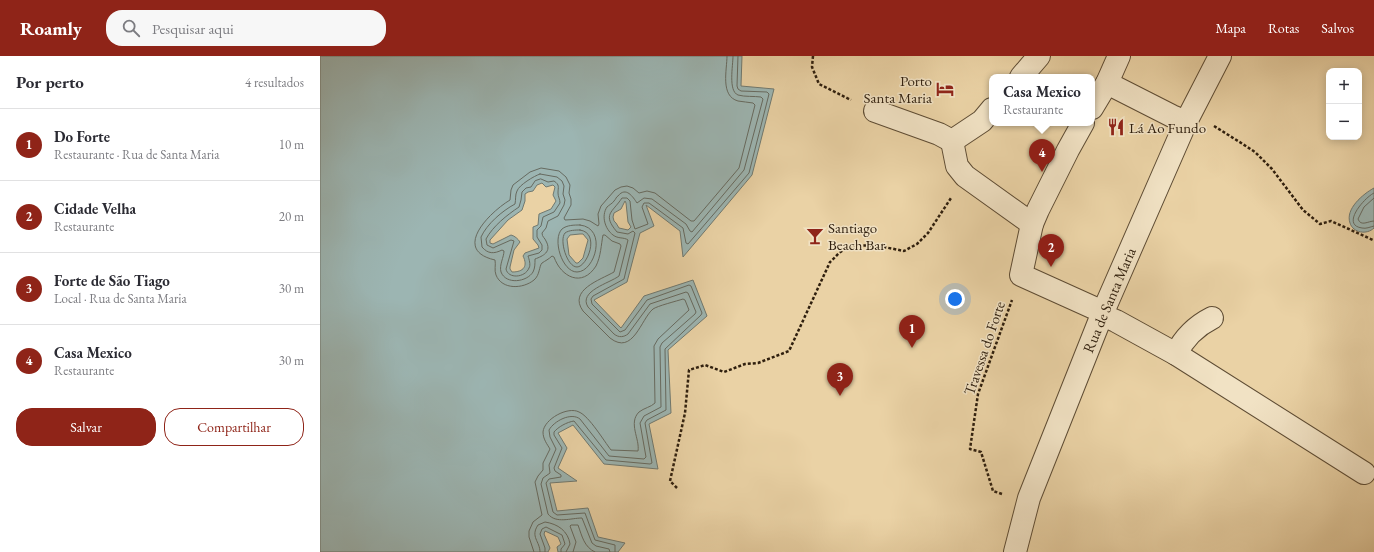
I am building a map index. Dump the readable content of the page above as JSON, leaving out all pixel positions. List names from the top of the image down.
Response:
{
  "streets": {
    "street": ["Rua de Santa Maria"],
    "path": ["Travessa do Forte"]
  },
  "places": {
    "hotel": ["Porto Santa Maria"],
    "restaurant": ["Lá Ao Fundo"],
    "bar": ["Santiago Beach Bar"]
  },
  "page": {
    "header": "Roamly",
    "search": "Pesquisar aqui",
    "nav": ["Mapa", "Rotas", "Salvos"],
    "heading": ["Por perto", "4 resultados"],
    "map_buttons": ["+", "−"],
    "popup": ["Casa Mexico", "Restaurante"],
    "list": [
      {
        "mark": "1",
        "name": "Do Forte",
        "note": "Restaurante · Rua de Santa Maria",
        "value": "10 m"
      },
      {
        "mark": "2",
        "name": "Cidade Velha",
        "note": "Restaurante",
        "value": "20 m"
      },
      {
        "mark": "3",
        "name": "Forte de São Tiago",
        "note": "Local · Rua de Santa Maria",
        "value": "30 m"
      },
      {
        "mark": "4",
        "name": "Casa Mexico",
        "note": "Restaurante",
        "value": "30 m"
      }
    ],
    "pins": [
      "4",
      "2",
      "1",
      "3"
    ],
    "buttons": ["Salvar", "Compartilhar"]
  }
}
